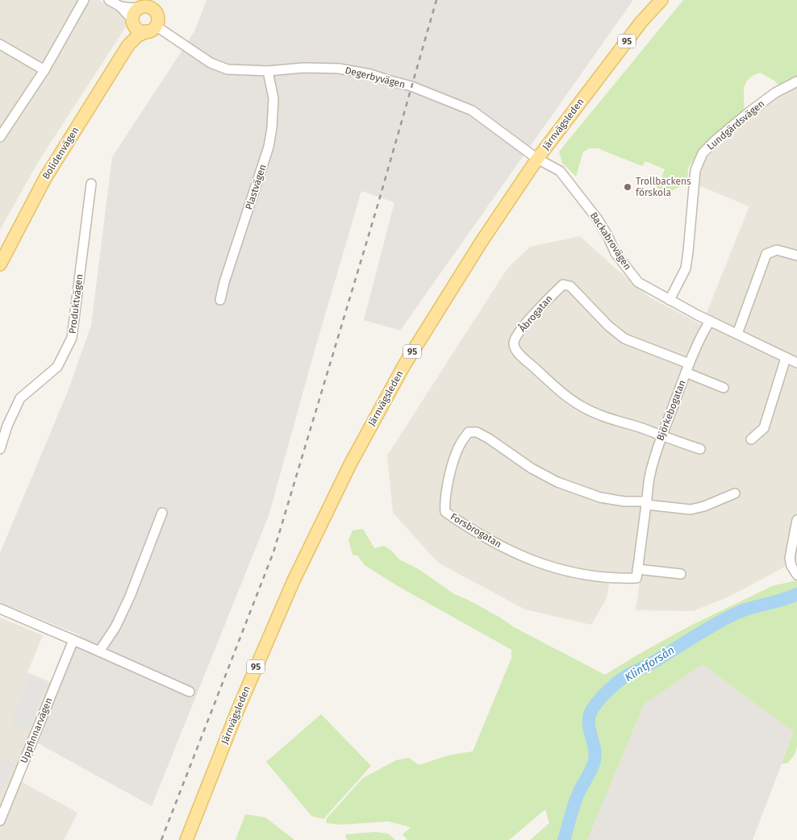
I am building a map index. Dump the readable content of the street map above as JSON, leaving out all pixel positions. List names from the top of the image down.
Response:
{
  "streets": {
    "main road": ["95", "Järnvägsleden", "Bolidenvägen"],
    "street": [
      "Degerbyvägen",
      "Lundgärdsvägen",
      "Plastvägen",
      "Backabrovägen",
      "Produktvägen",
      "Åbrogatan",
      "Björkebogatan",
      "Forsbrogatan",
      "Uppfinnarvägen"
    ]
  },
  "crossings": [
    ["Degerbyvägen", "Järnvägsleden"],
    ["Degerbyvägen", "Bolidenvägen"],
    ["Degerbyvägen", "Plastvägen"],
    ["Degerbyvägen", "Backabrovägen"],
    ["Järnvägsleden", "Backabrovägen"],
    ["Lundgärdsvägen", "Backabrovägen"],
    ["Backabrovägen", "Björkebogatan"],
    ["Åbrogatan", "Björkebogatan"],
    ["Björkebogatan", "Forsbrogatan"]
  ],
  "water": ["Klintforsån"],
  "places": ["Trollbackens förskola"]
}
